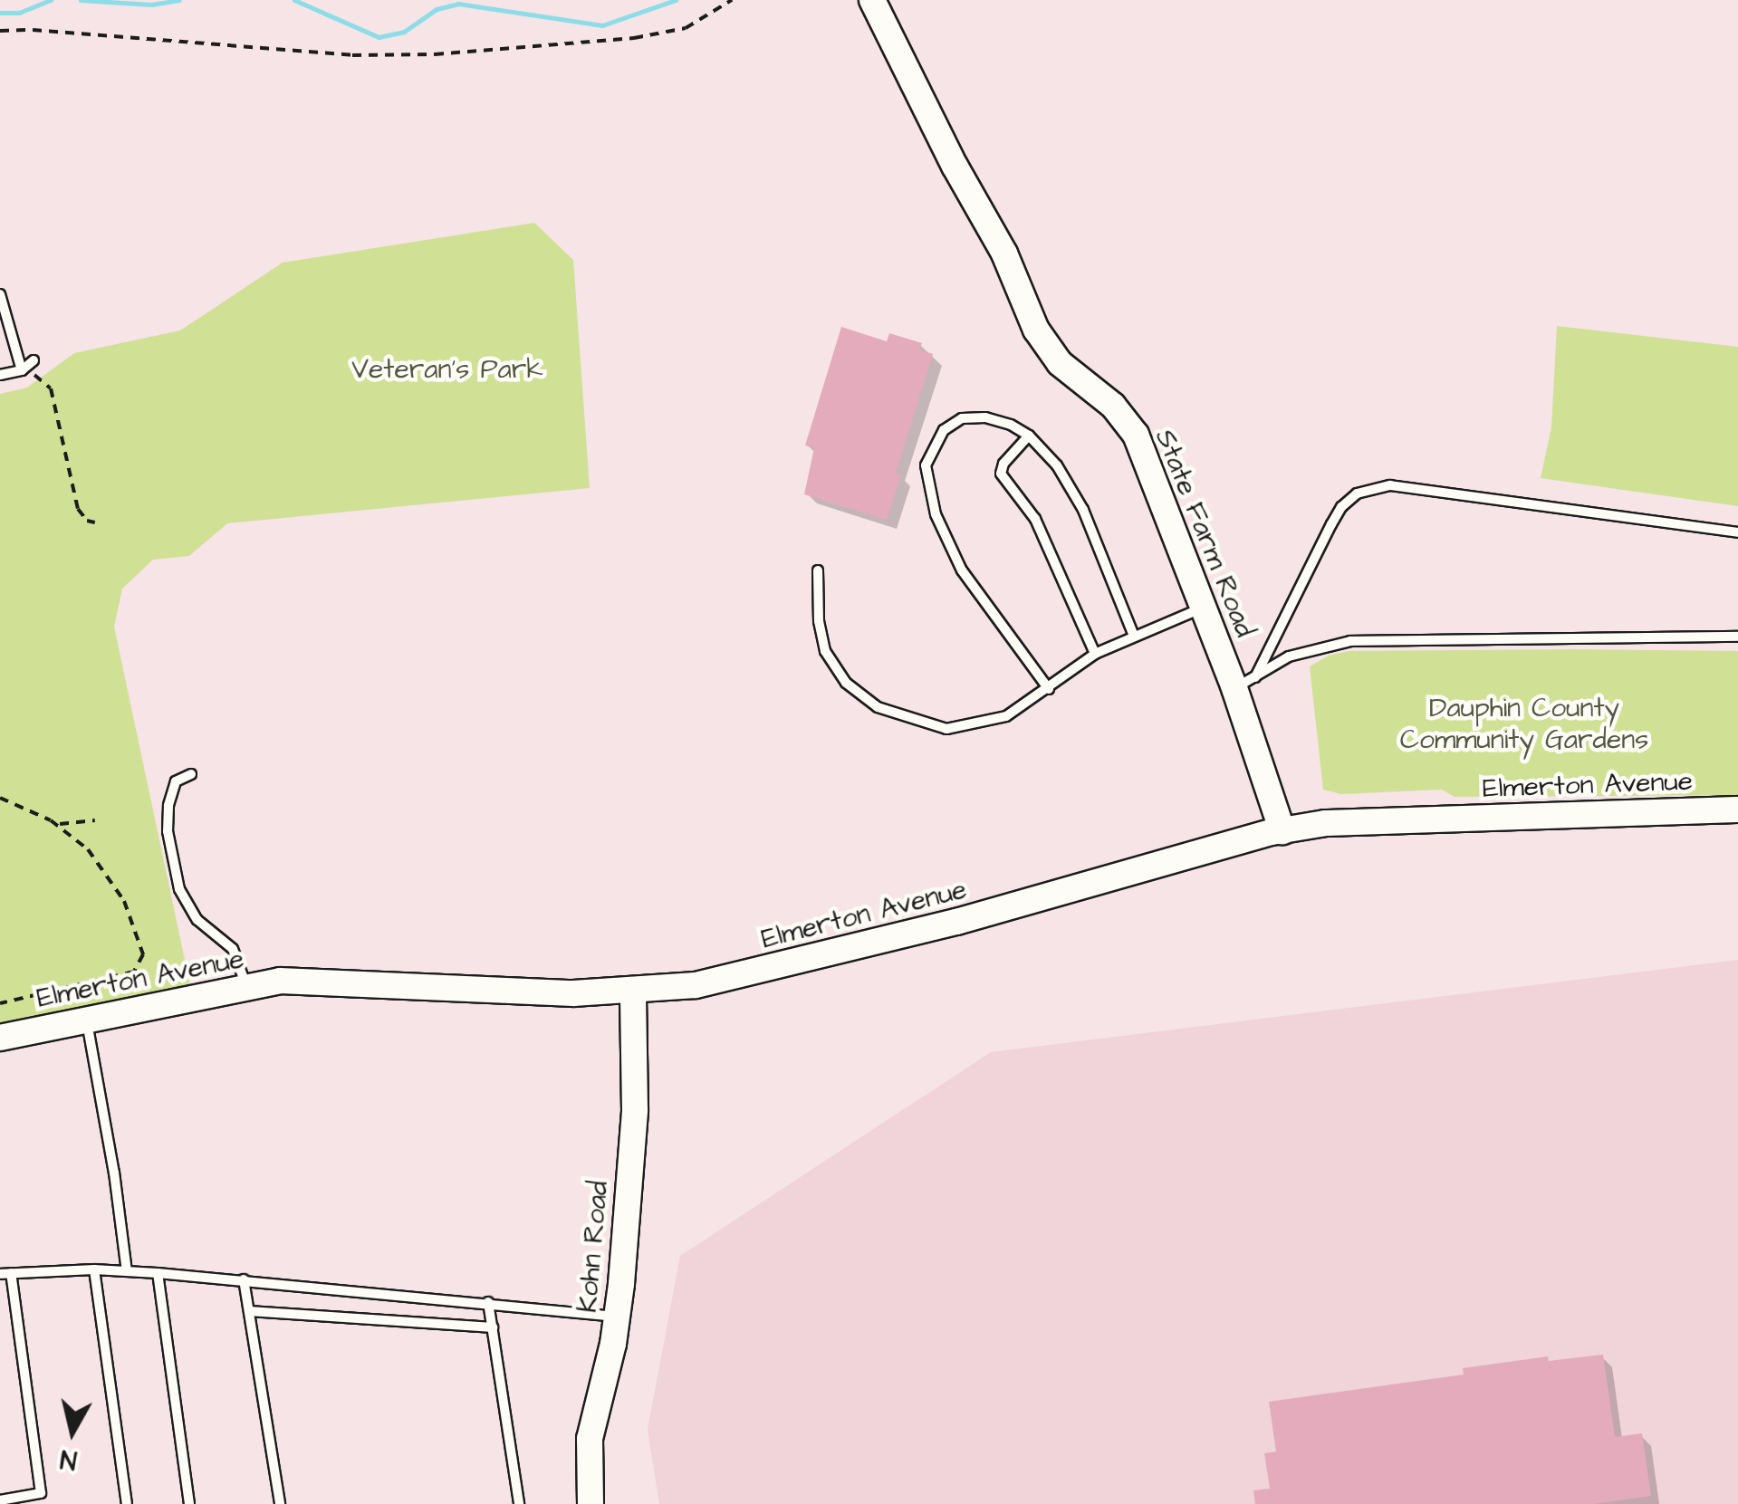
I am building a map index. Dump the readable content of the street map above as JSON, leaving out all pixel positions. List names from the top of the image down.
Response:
{
  "streets": {
    "main road": ["State Farm Road", "Elmerton Avenue", "Kohn Road"]
  },
  "crossings": [
    ["State Farm Road", "Elmerton Avenue"],
    ["Elmerton Avenue", "Kohn Road"]
  ],
  "parks": ["Veteran's Park", "Dauphin County Community Gardens"],
  "north": "bottom"
}
